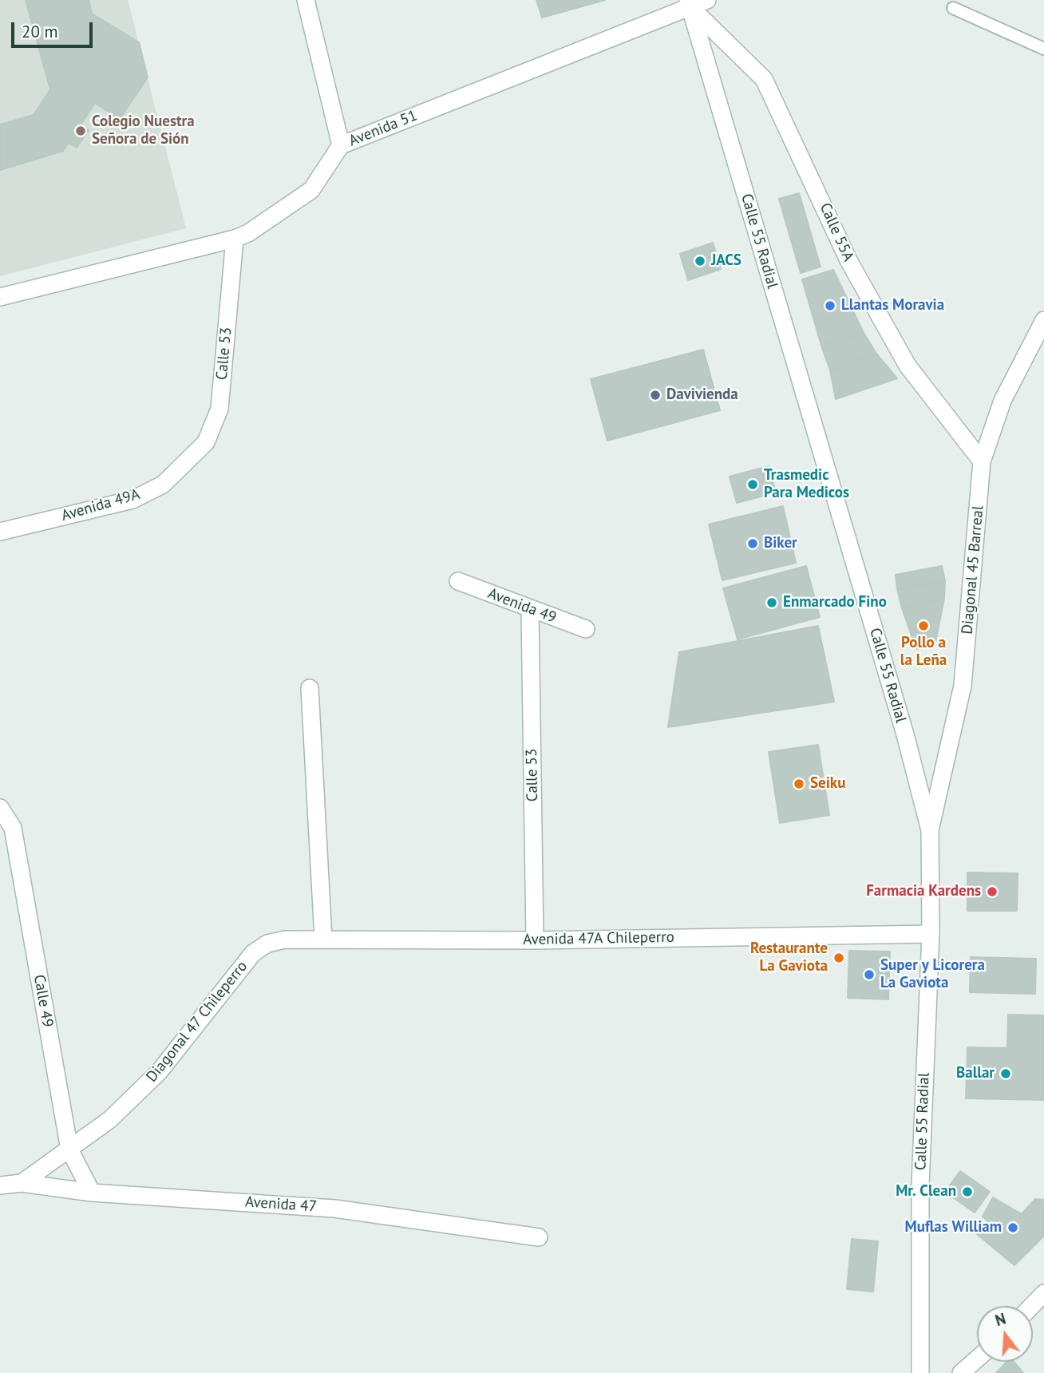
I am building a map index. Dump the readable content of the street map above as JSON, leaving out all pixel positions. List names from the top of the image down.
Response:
{
  "streets": {
    "street": [
      "Avenida 51",
      "Calle 55A",
      "Calle 55 Radial",
      "Calle 53",
      "Avenida 49A",
      "Diagonal 45 Barreal",
      "Avenida 49",
      "Avenida 47A Chileperro",
      "Calle 49",
      "Diagonal 47 Chileperro",
      "Avenida 47"
    ]
  },
  "crossings": [
    ["Avenida 51", "Calle 55A"],
    ["Avenida 51", "Calle 55 Radial"],
    ["Avenida 51", "Calle 53"],
    ["Calle 55A", "Calle 55 Radial"],
    ["Calle 55A", "Diagonal 45 Barreal"],
    ["Calle 55 Radial", "Diagonal 45 Barreal"],
    ["Calle 55 Radial", "Avenida 47A Chileperro"],
    ["Calle 53", "Avenida 49A"],
    ["Calle 53", "Avenida 49"],
    ["Calle 53", "Avenida 47A Chileperro"],
    ["Avenida 47A Chileperro", "Diagonal 47 Chileperro"],
    ["Calle 49", "Diagonal 47 Chileperro"],
    ["Calle 49", "Avenida 47"],
    ["Diagonal 47 Chileperro", "Avenida 47"]
  ],
  "places": [
    "Colegio Nuestra Señora de Sión",
    "JACS",
    "Llantas Moravia",
    "Davivienda",
    "Trasmedic Para Medicos",
    "Biker",
    "Enmarcado Fino",
    "Pollo a la Leña",
    "Seiku",
    "Farmacia Kardens",
    "Restaurante La Gaviota",
    "Super y Licorera La Gaviota",
    "Ballar",
    "Mr. Clean",
    "Muflas William"
  ],
  "scale_bar": "20 m",
  "north": "top"
}
